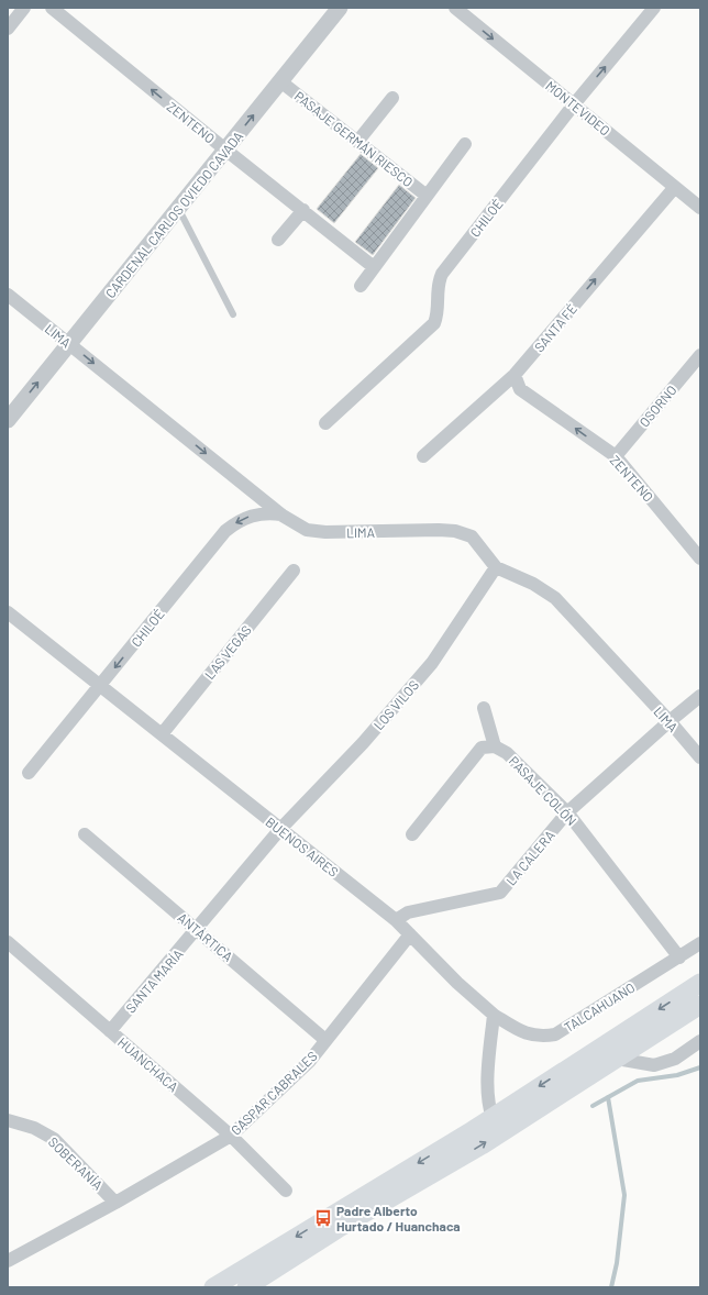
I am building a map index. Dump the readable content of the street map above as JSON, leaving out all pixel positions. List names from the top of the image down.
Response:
{
  "streets": {
    "street": [
      "MONTEVIDEO",
      "ZENTENO",
      "PASAJE GERMÁN RIESCO",
      "CARDENAL CARLOS OVIEDO CAVADA",
      "CHILOÉ",
      "SANTA FÉ",
      "LIMA",
      "OSORNO",
      "LAS VEGAS",
      "LOS VILOS",
      "PASAJE COLÓN",
      "BUENOS AIRES",
      "LA CALERA",
      "ANTÁRTICA",
      "SANTA MARÍA",
      "TALCAHUANO",
      "HUANCHACA",
      "GASPAR CABRALES",
      "SOBERANÍA"
    ]
  },
  "crossings": [
    ["MONTEVIDEO", "CHILOÉ"],
    ["MONTEVIDEO", "SANTA FÉ"],
    ["ZENTENO", "CARDENAL CARLOS OVIEDO CAVADA"],
    ["ZENTENO", "SANTA FÉ"],
    ["ZENTENO", "OSORNO"],
    ["PASAJE GERMÁN RIESCO", "CARDENAL CARLOS OVIEDO CAVADA"],
    ["CARDENAL CARLOS OVIEDO CAVADA", "LIMA"],
    ["CHILOÉ", "LIMA"],
    ["CHILOÉ", "BUENOS AIRES"],
    ["LIMA", "LOS VILOS"],
    ["LIMA", "LA CALERA"],
    ["LAS VEGAS", "BUENOS AIRES"],
    ["LOS VILOS", "BUENOS AIRES"],
    ["LOS VILOS", "SANTA MARÍA"],
    ["PASAJE COLÓN", "LA CALERA"],
    ["PASAJE COLÓN", "TALCAHUANO"],
    ["BUENOS AIRES", "LA CALERA"],
    ["BUENOS AIRES", "SANTA MARÍA"],
    ["BUENOS AIRES", "TALCAHUANO"],
    ["BUENOS AIRES", "GASPAR CABRALES"],
    ["ANTÁRTICA", "SANTA MARÍA"],
    ["ANTÁRTICA", "GASPAR CABRALES"],
    ["SANTA MARÍA", "HUANCHACA"],
    ["HUANCHACA", "GASPAR CABRALES"],
    ["GASPAR CABRALES", "SOBERANÍA"]
  ],
  "one_way": ["MONTEVIDEO", "ZENTENO", "SANTA FÉ"],
  "places": {
    "bus stop": ["Padre Alberto Hurtado / Huanchaca"]
  }
}
